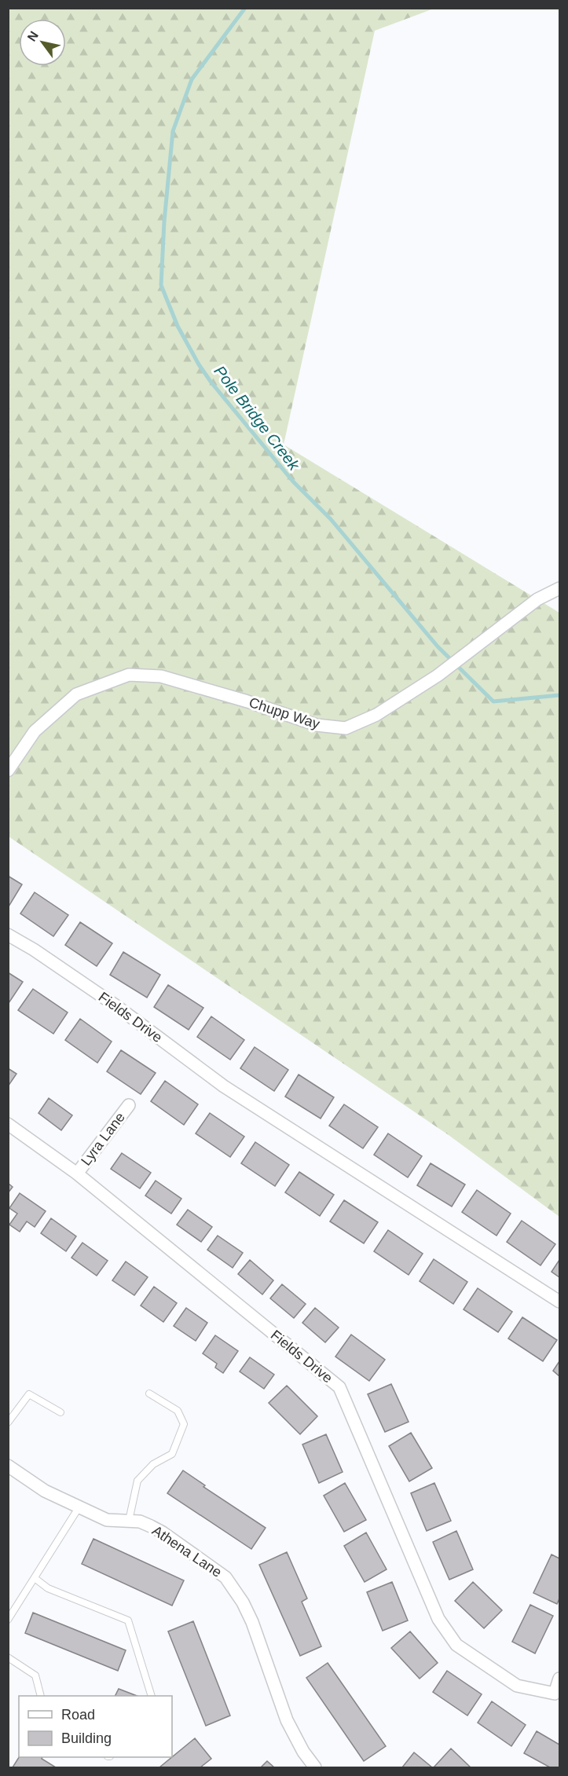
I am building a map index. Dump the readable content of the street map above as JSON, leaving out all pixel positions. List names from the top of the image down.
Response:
{
  "streets": {
    "street": [
      "Chupp Way",
      "Fields Drive",
      "Lyra Lane",
      "Athena Lane"
    ]
  },
  "crossings": [
    ["Fields Drive", "Lyra Lane"]
  ],
  "water": ["Pole Bridge Creek"],
  "legend": ["Road", "Building"],
  "north": "top left"
}
